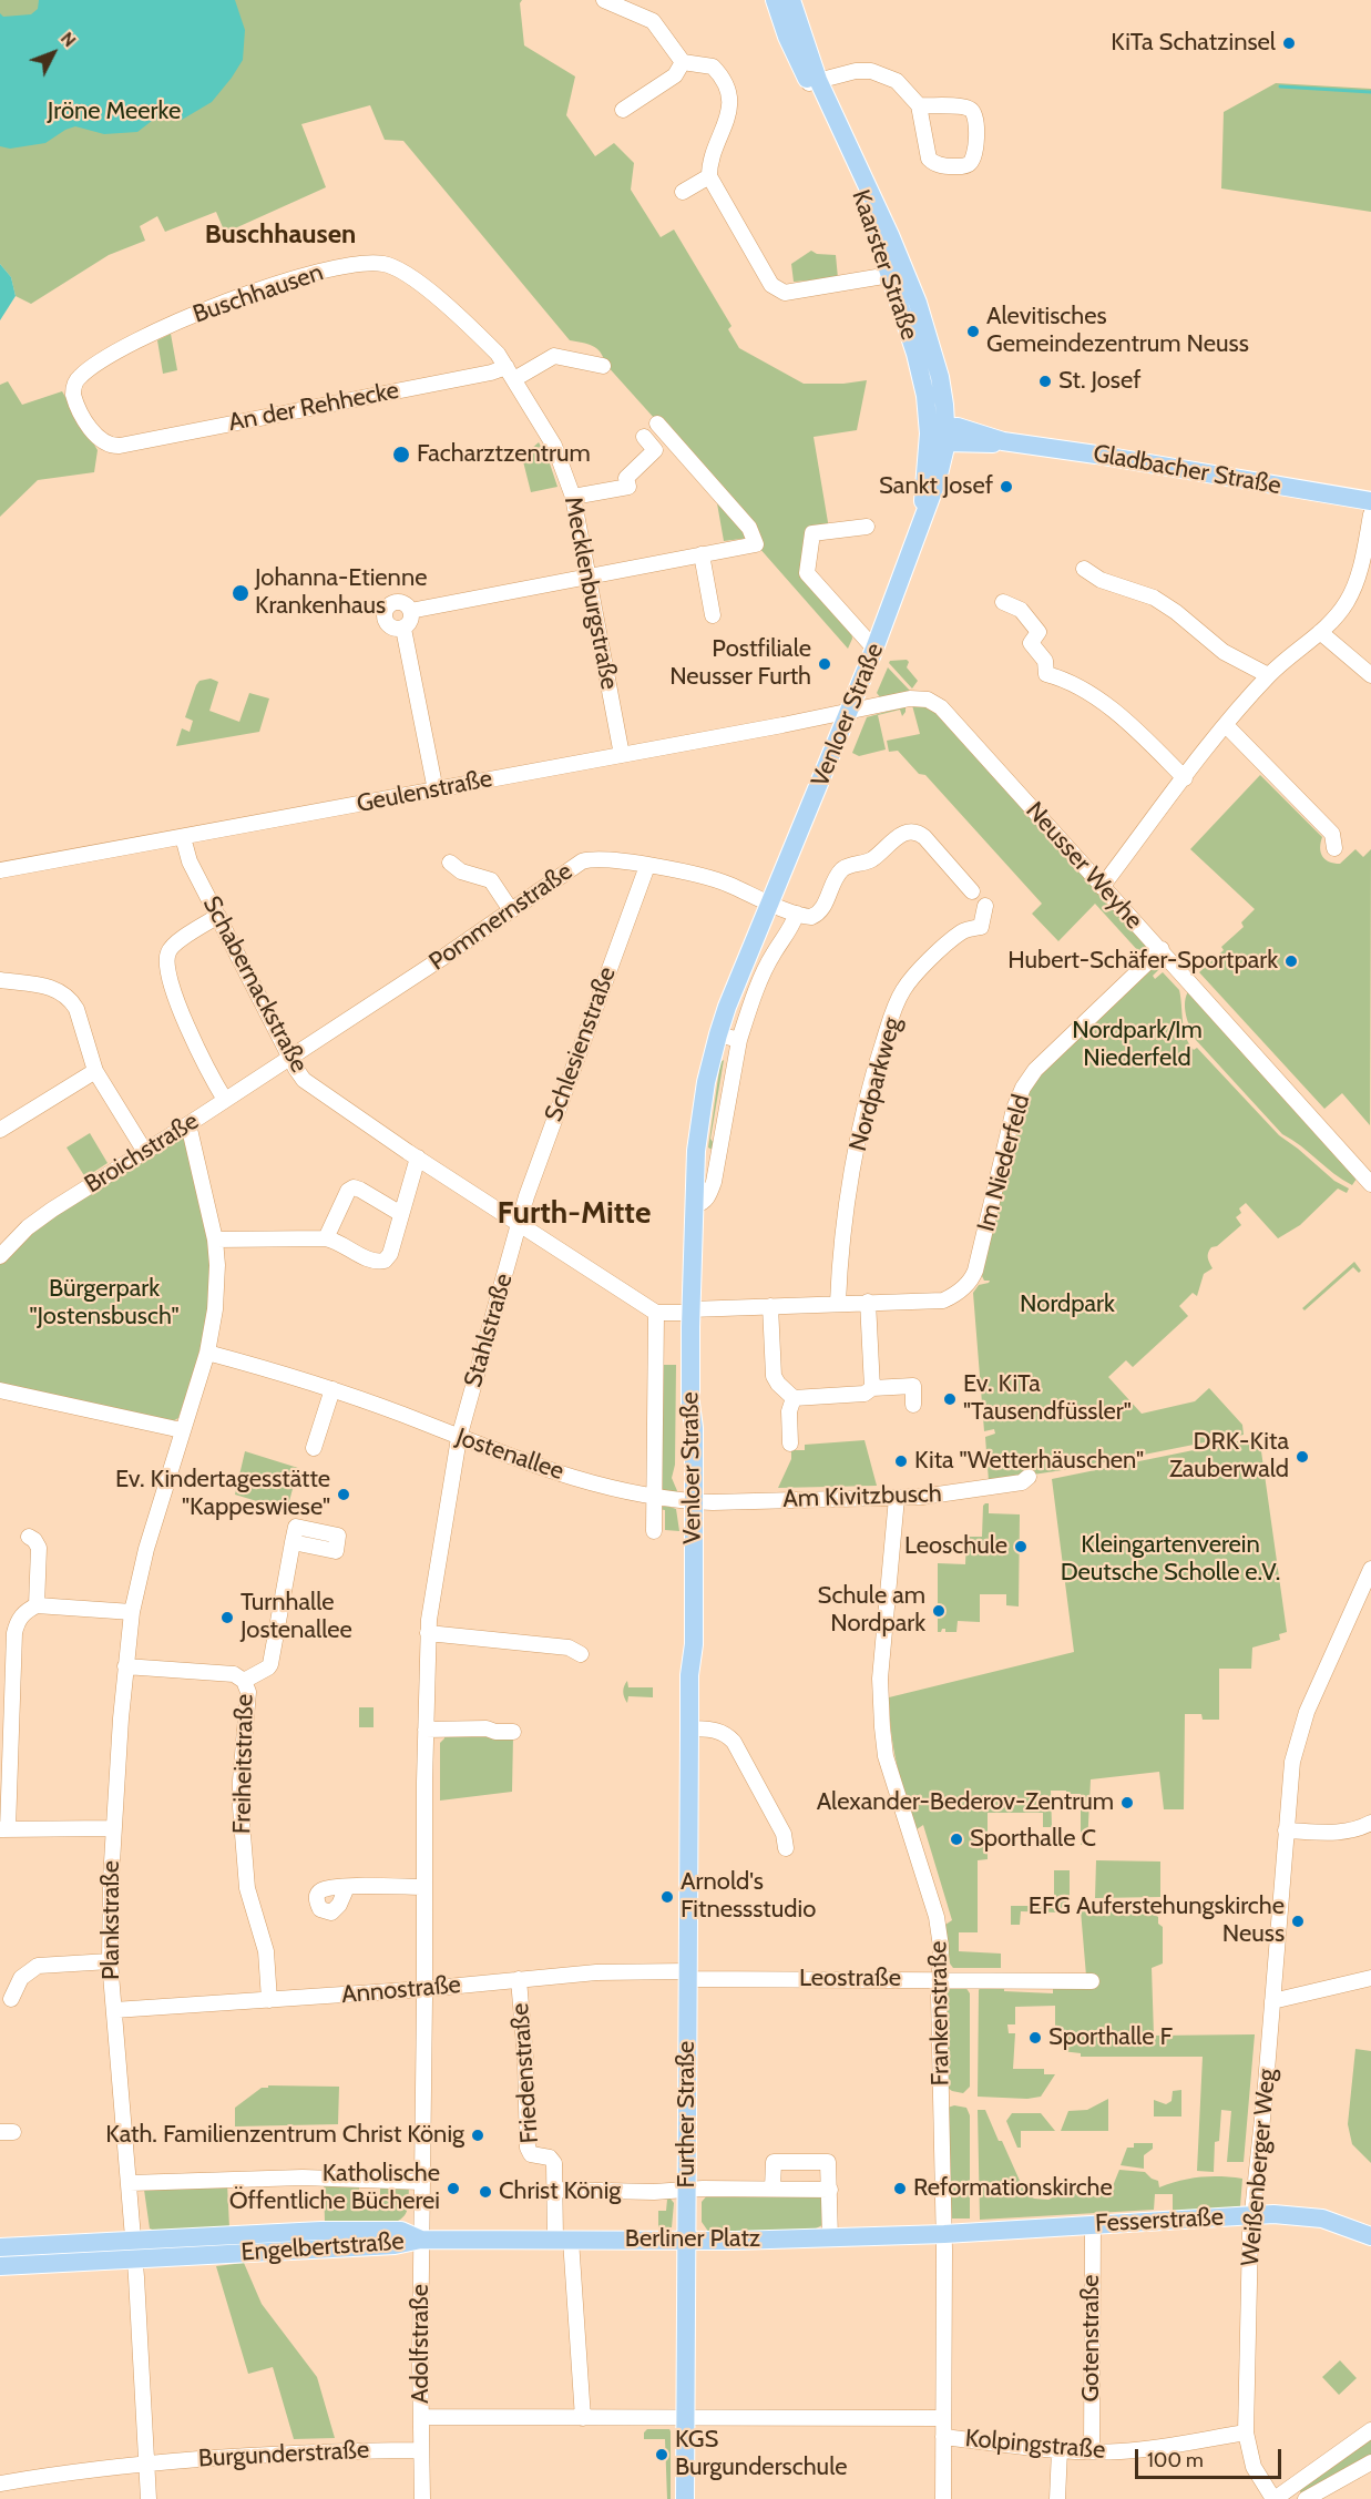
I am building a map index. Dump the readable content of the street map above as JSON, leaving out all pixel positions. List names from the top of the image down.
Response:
{
  "streets": {
    "main road": [
      "Kaarster Straße",
      "Gladbacher Straße",
      "Venloer Straße",
      "Further Straße",
      "Fesserstraße",
      "Berliner Platz",
      "Engelbertstraße"
    ],
    "street": [
      "Buschhausen",
      "An der Rehhecke",
      "Mecklenburgstraße",
      "Geulenstraße",
      "Neusser Weyhe",
      "Pommernstraße",
      "Schabernackstraße",
      "Schlesienstraße",
      "Nordparkweg",
      "Broichstraße",
      "Im Niederfeld",
      "Stahlstraße",
      "Jostenallee",
      "Am Kivitzbusch",
      "Freiheitstraße",
      "Plankstraße",
      "Leostraße",
      "Annostraße",
      "Frankenstraße",
      "Friedenstraße",
      "Weißenberger Weg",
      "Gotenstraße",
      "Adolfstraße",
      "Kolpingstraße",
      "Burgunderstraße"
    ]
  },
  "crossings": [
    ["Kaarster Straße", "Gladbacher Straße"],
    ["Kaarster Straße", "Venloer Straße"],
    ["Buschhausen", "An der Rehhecke"],
    ["Buschhausen", "Mecklenburgstraße"],
    ["An der Rehhecke", "Mecklenburgstraße"],
    ["Gladbacher Straße", "Venloer Straße"],
    ["Mecklenburgstraße", "Geulenstraße"],
    ["Venloer Straße", "Geulenstraße"],
    ["Venloer Straße", "Neusser Weyhe"],
    ["Venloer Straße", "Pommernstraße"],
    ["Venloer Straße", "Schabernackstraße"],
    ["Venloer Straße", "Jostenallee"],
    ["Venloer Straße", "Am Kivitzbusch"],
    ["Venloer Straße", "Further Straße"],
    ["Geulenstraße", "Neusser Weyhe"],
    ["Geulenstraße", "Schabernackstraße"],
    ["Neusser Weyhe", "Im Niederfeld"],
    ["Pommernstraße", "Schabernackstraße"],
    ["Pommernstraße", "Schlesienstraße"],
    ["Pommernstraße", "Broichstraße"],
    ["Schabernackstraße", "Schlesienstraße"],
    ["Schabernackstraße", "Broichstraße"],
    ["Schabernackstraße", "Stahlstraße"],
    ["Schlesienstraße", "Stahlstraße"],
    ["Broichstraße", "Plankstraße"],
    ["Stahlstraße", "Jostenallee"],
    ["Stahlstraße", "Adolfstraße"],
    ["Jostenallee", "Am Kivitzbusch"],
    ["Jostenallee", "Plankstraße"],
    ["Am Kivitzbusch", "Frankenstraße"],
    ["Freiheitstraße", "Annostraße"],
    ["Plankstraße", "Annostraße"],
    ["Plankstraße", "Engelbertstraße"],
    ["Plankstraße", "Burgunderstraße"],
    ["Leostraße", "Annostraße"],
    ["Leostraße", "Frankenstraße"],
    ["Leostraße", "Further Straße"],
    ["Annostraße", "Friedenstraße"],
    ["Annostraße", "Further Straße"],
    ["Annostraße", "Adolfstraße"],
    ["Frankenstraße", "Fesserstraße"],
    ["Frankenstraße", "Berliner Platz"],
    ["Frankenstraße", "Kolpingstraße"],
    ["Friedenstraße", "Berliner Platz"],
    ["Further Straße", "Berliner Platz"],
    ["Further Straße", "Kolpingstraße"],
    ["Weißenberger Weg", "Fesserstraße"],
    ["Weißenberger Weg", "Kolpingstraße"],
    ["Fesserstraße", "Berliner Platz"],
    ["Fesserstraße", "Gotenstraße"],
    ["Berliner Platz", "Engelbertstraße"],
    ["Berliner Platz", "Adolfstraße"],
    ["Engelbertstraße", "Adolfstraße"],
    ["Gotenstraße", "Kolpingstraße"],
    ["Adolfstraße", "Burgunderstraße"]
  ],
  "districts": ["Buschhausen", "Furth-Mitte"],
  "parks": [
    "Jröne Meerke",
    "Nordpark/Im Niederfeld",
    "Bürgerpark \"Jostensbusch\"",
    "Nordpark",
    "Kleingartenverein Deutsche Scholle e.V."
  ],
  "places": [
    "KiTa Schatzinsel",
    "Alevitisches Gemeindezentrum Neuss",
    "St. Josef",
    "Facharztzentrum",
    "Sankt Josef",
    "Johanna-Etienne Krankenhaus",
    "Postfiliale Neusser Furth",
    "Hubert-Schäfer-Sportpark",
    "Ev. KiTa \"Tausendfüssler\"",
    "DRK-Kita Zauberwald",
    "Kita \"Wetterhäuschen\"",
    "Ev. Kindertagesstätte \"Kappeswiese\"",
    "Leoschule",
    "Schule am Nordpark",
    "Turnhalle Jostenallee",
    "Alexander-Bederov-Zentrum",
    "Sporthalle C",
    "Arnold's Fitnessstudio",
    "EFG Auferstehungskirche Neuss",
    "Sporthalle F",
    "Kath. Familienzentrum Christ König",
    "Katholische Öffentliche Bücherei",
    "Reformationskirche",
    "Christ König",
    "KGS Burgunderschule"
  ],
  "scale_bar": "100 m",
  "north": "top right"
}
